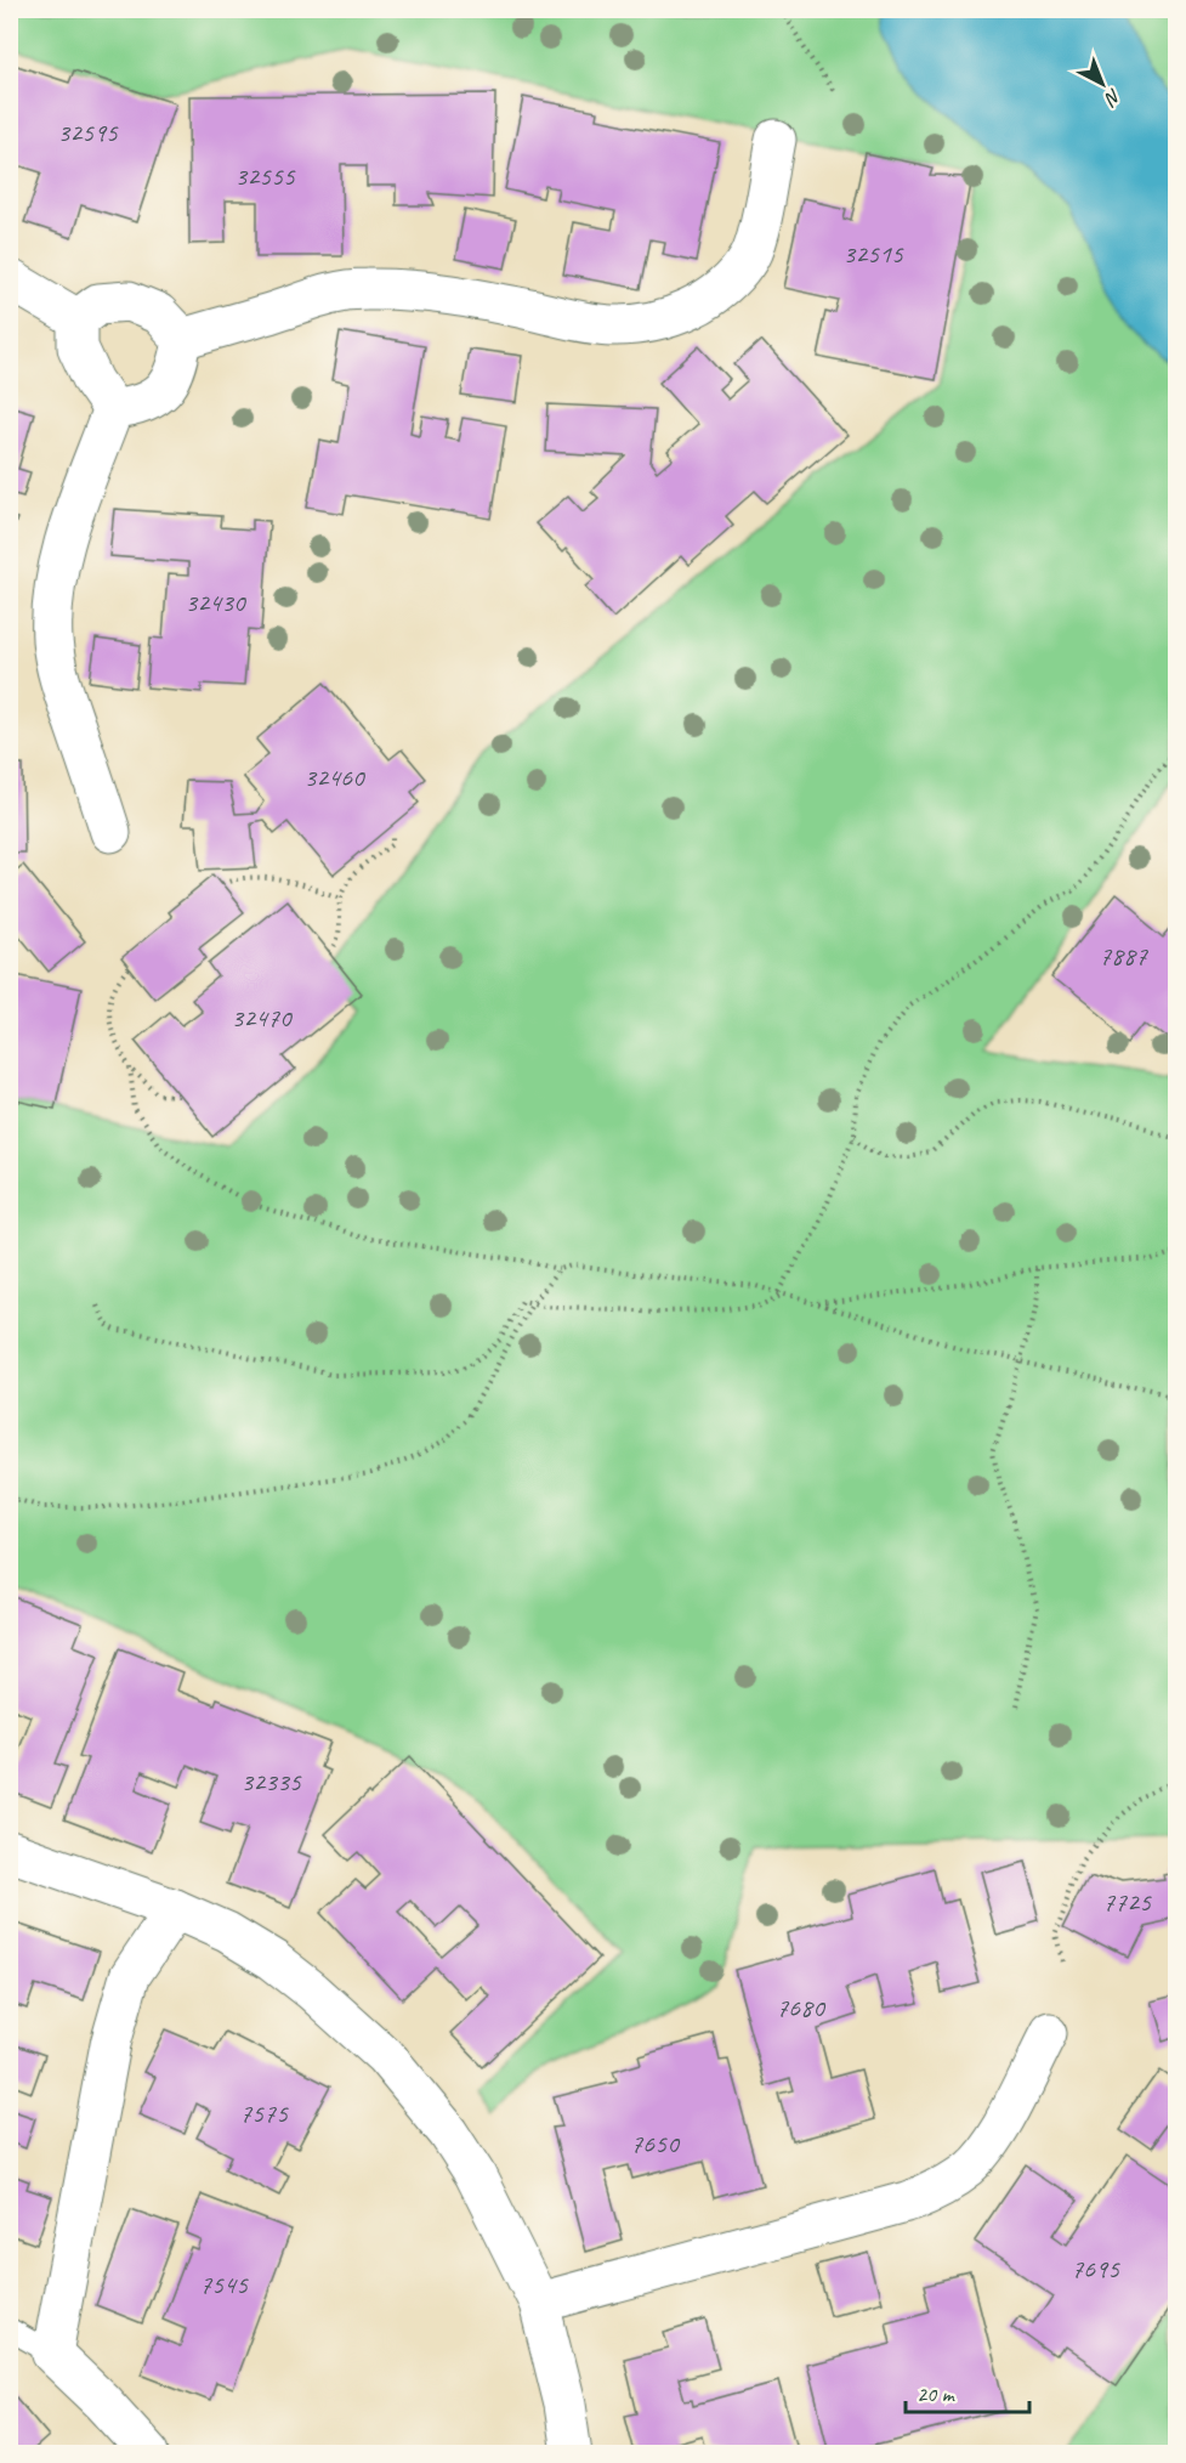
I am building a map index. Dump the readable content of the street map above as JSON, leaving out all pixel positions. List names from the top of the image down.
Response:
{
  "house_numbers": [
    "32595",
    "32555",
    "32515",
    "32430",
    "32460",
    "7887",
    "32470",
    "32335",
    "7725",
    "7680",
    "7575",
    "7650",
    "7695",
    "7545"
  ],
  "scale_bar": "20 m",
  "north": "bottom right"
}
